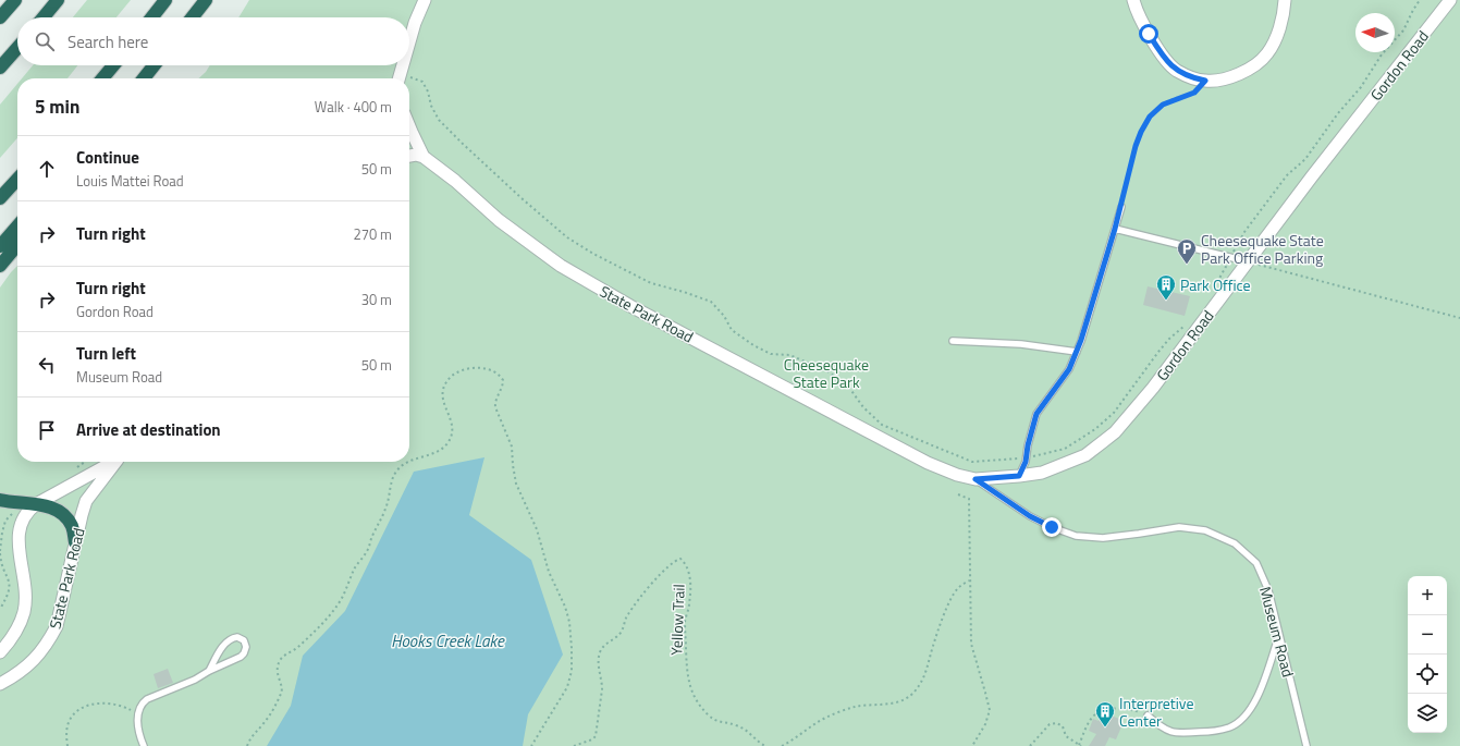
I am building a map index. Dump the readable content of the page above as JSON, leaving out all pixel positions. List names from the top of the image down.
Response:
{
  "streets": {
    "street": ["Gordon Road", "State Park Road"],
    "lane": ["Museum Road"],
    "path": ["Yellow Trail"]
  },
  "crossings": [
    ["Gordon Road", "State Park Road"],
    ["Gordon Road", "Museum Road"]
  ],
  "water": ["Hooks Creek Lake"],
  "parks": ["Cheesequake State Park"],
  "places": {
    "parking": ["Cheesequake State Park Office Parking"],
    "building": ["Park Office", "Interpretive Center"]
  },
  "north": "left",
  "page": {
    "search": "Search here",
    "heading": ["5 min", "Walk · 400 m"],
    "list": [
      ["Continue", "Louis Mattei Road", "50 m"],
      ["Turn right", "270 m"],
      ["Turn right", "Gordon Road", "30 m"],
      ["Turn left", "Museum Road", "50 m"],
      "Arrive at destination"
    ],
    "map_buttons": ["+", "−"]
  }
}
